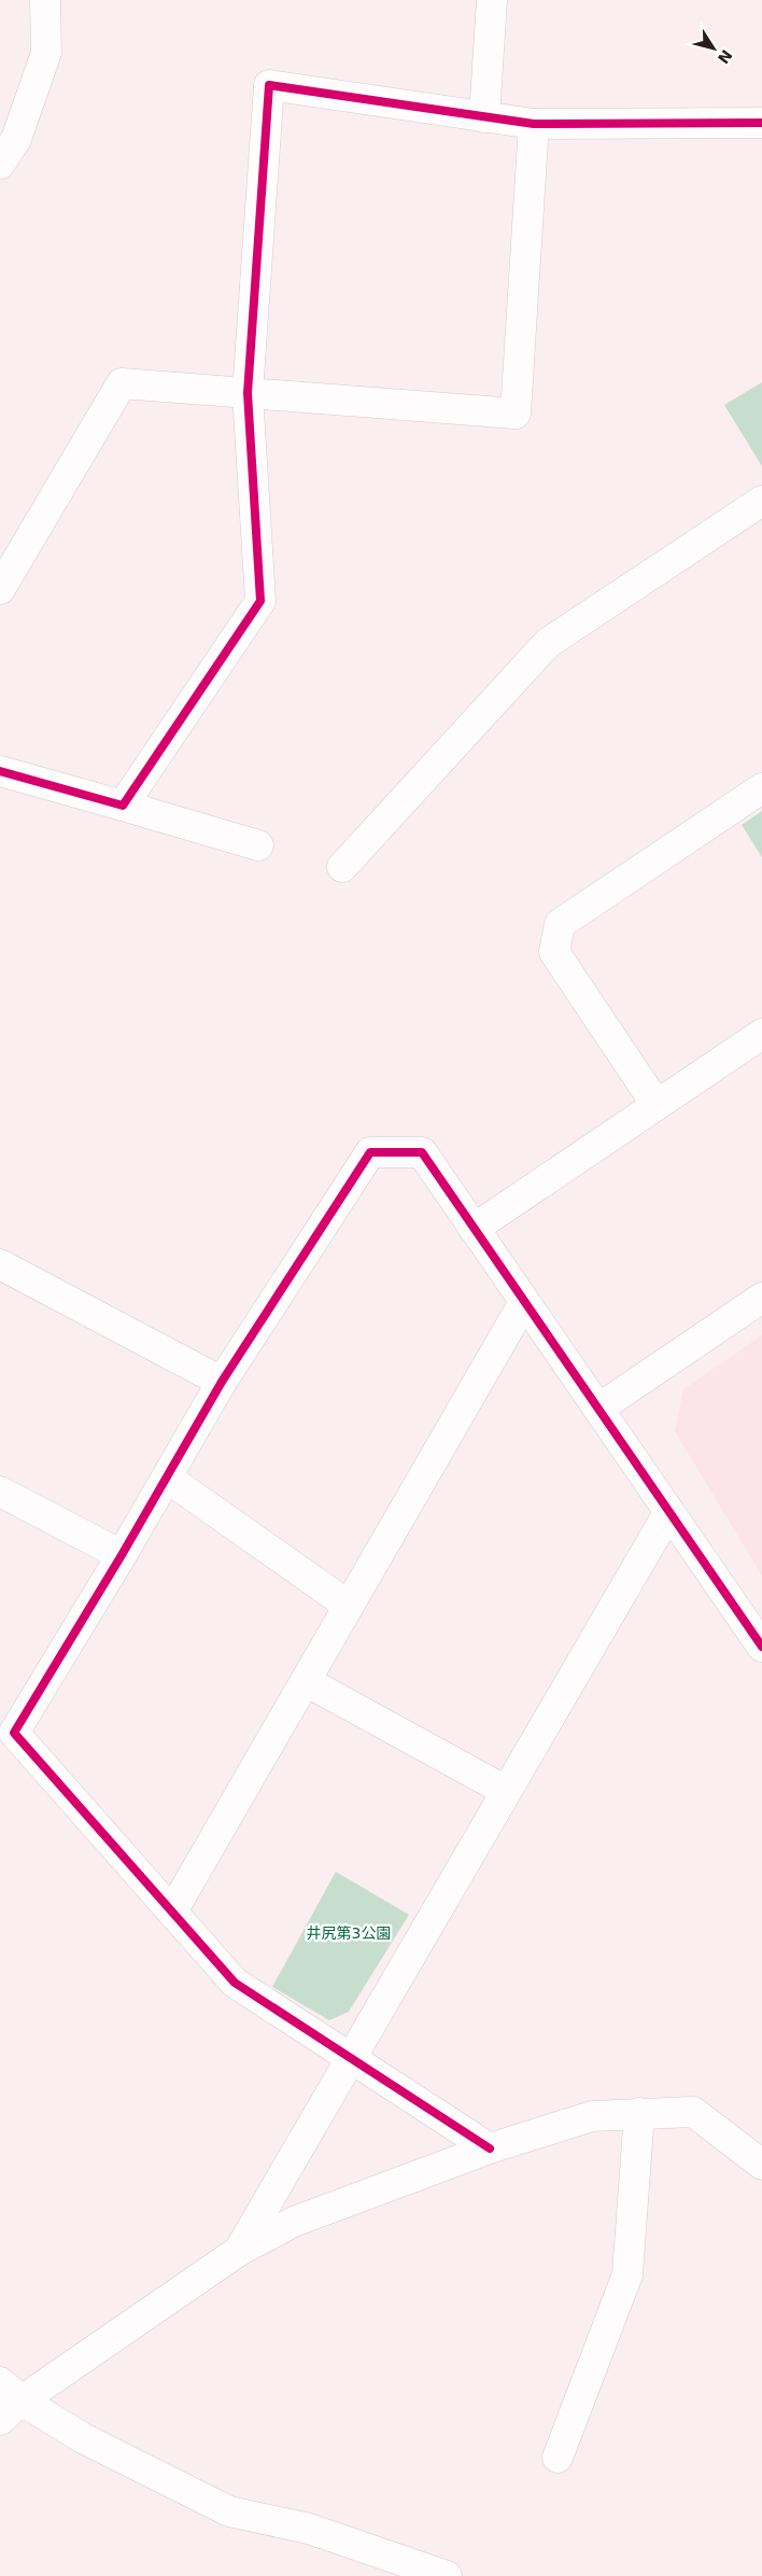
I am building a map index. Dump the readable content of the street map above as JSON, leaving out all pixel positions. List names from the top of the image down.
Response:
{
  "parks": ["井尻第3公園"],
  "north": "bottom right"
}
